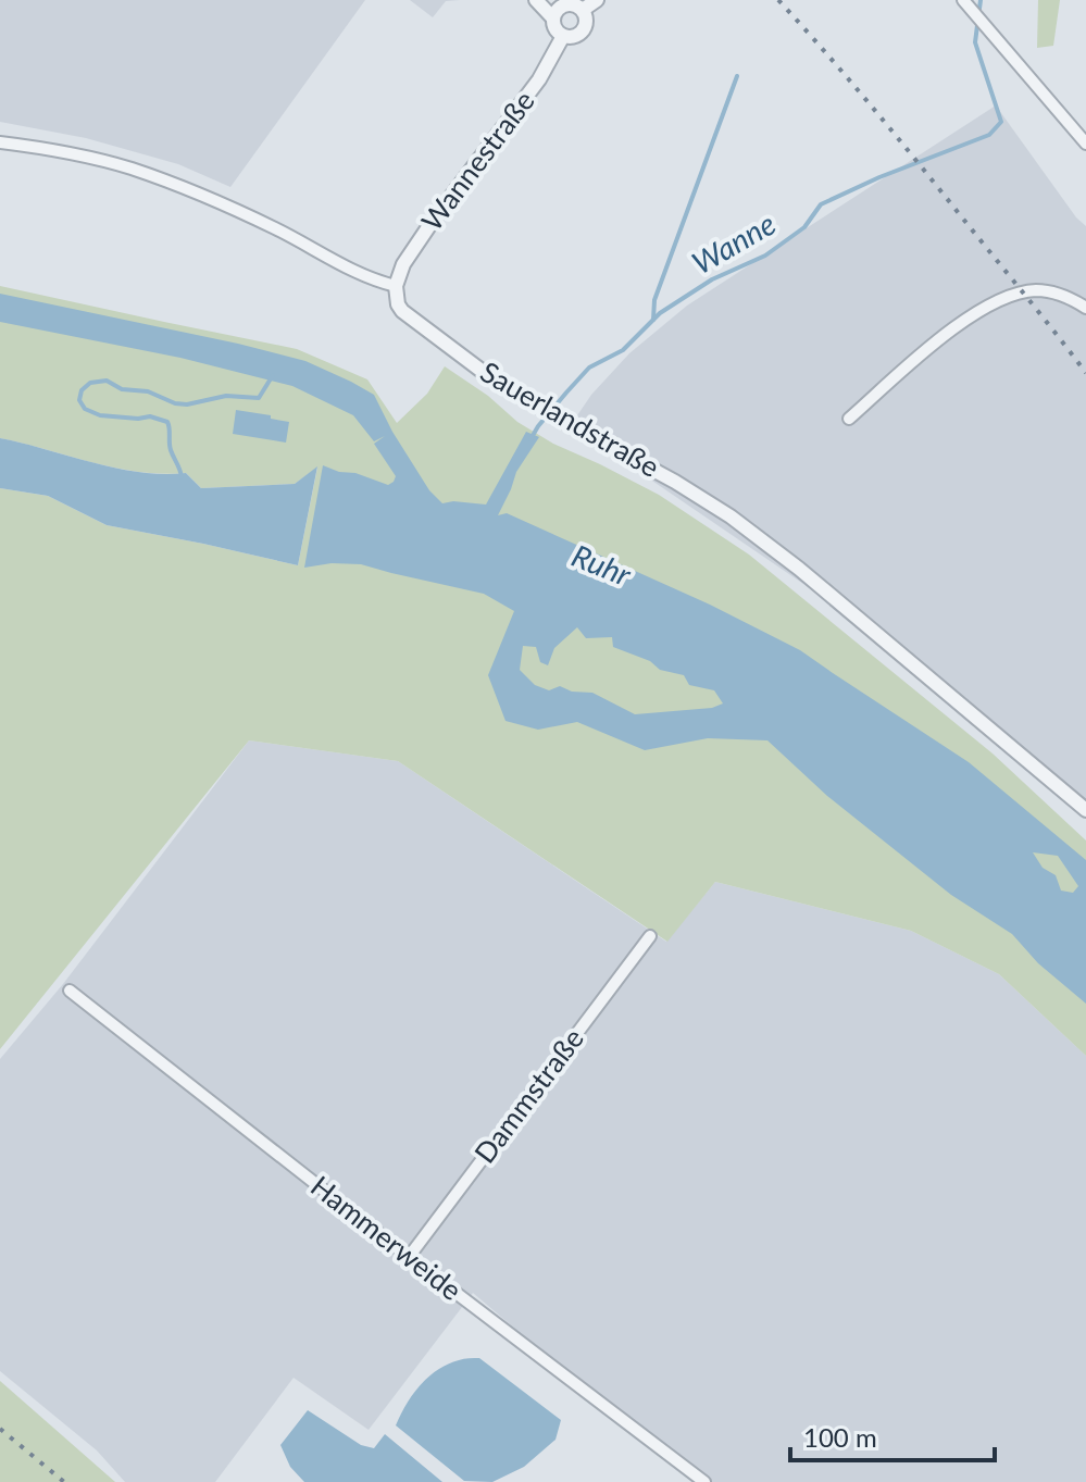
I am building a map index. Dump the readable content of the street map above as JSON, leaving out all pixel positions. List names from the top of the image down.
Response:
{
  "streets": {
    "street": [
      "Wannestraße",
      "Sauerlandstraße",
      "Dammstraße",
      "Hammerweide"
    ]
  },
  "crossings": [
    ["Wannestraße", "Sauerlandstraße"],
    ["Dammstraße", "Hammerweide"]
  ],
  "water": ["Wanne", "Ruhr"],
  "scale_bar": "100 m"
}
